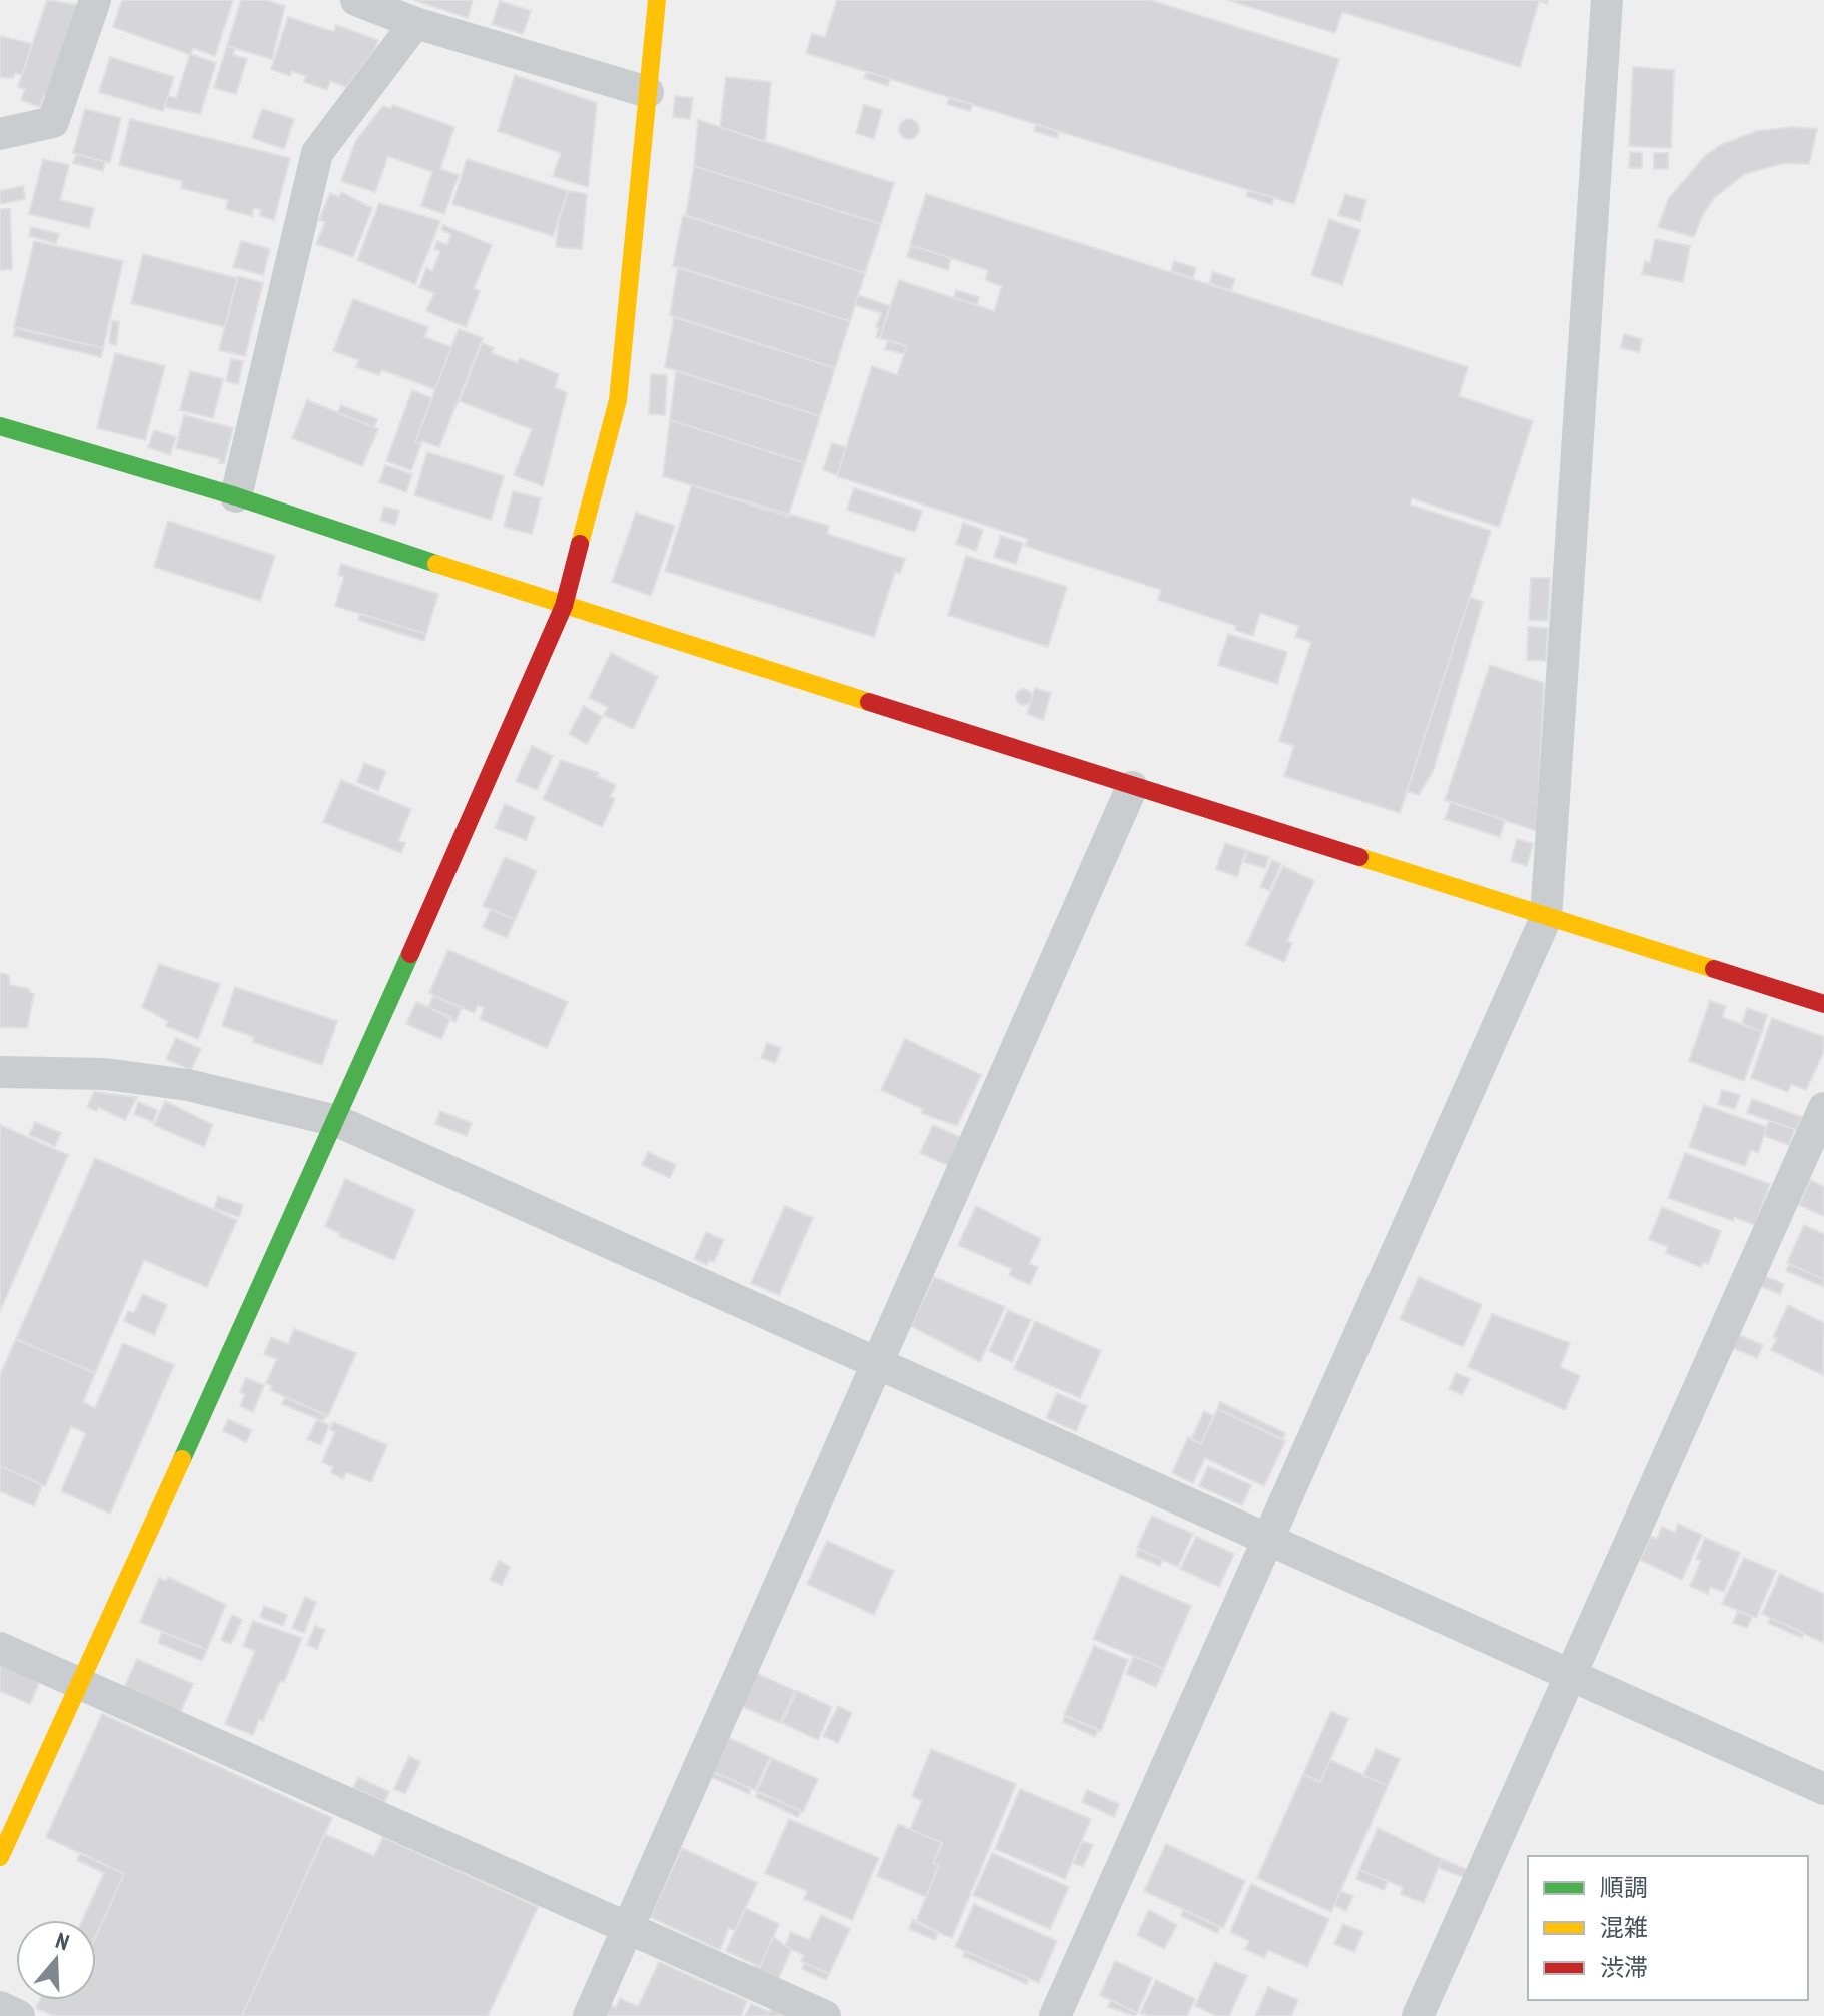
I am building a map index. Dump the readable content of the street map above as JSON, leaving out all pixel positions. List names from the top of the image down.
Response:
{
  "legend": ["順調", "混雑", "渋滞"],
  "north": "top"
}
